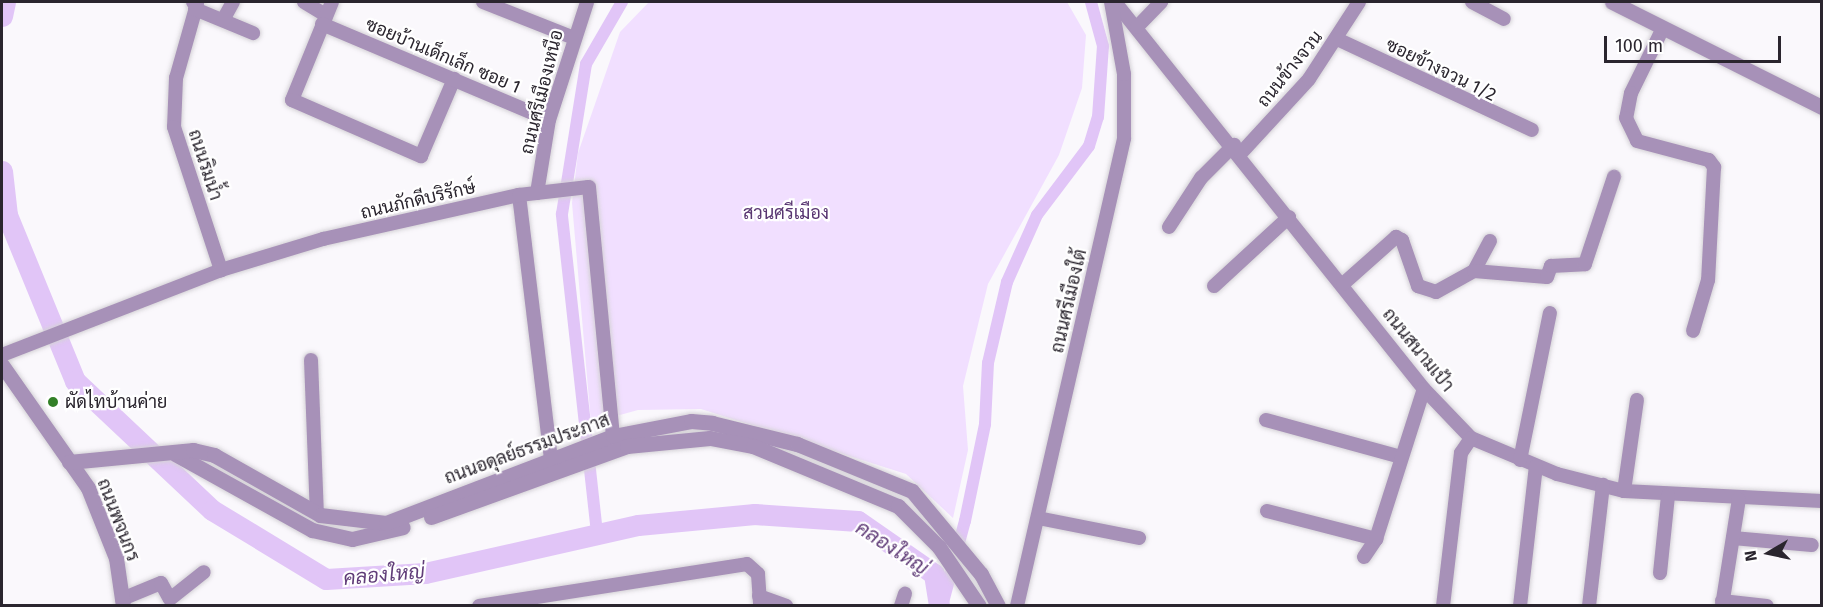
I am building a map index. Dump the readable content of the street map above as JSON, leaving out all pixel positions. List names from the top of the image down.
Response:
{
  "streets": {
    "street": [
      "ซอยบ้านเด็กเล็ก ซอย 1",
      "ถนนข้างจวน",
      "ซอยข้างจวน 1/2",
      "ถนนศรีเมืองเหนือ",
      "ถนนริมน้ำ",
      "ถนนภักดีบริรักษ์",
      "ถนนศรีเมืองใต้",
      "ถนนสนามเป้า",
      "ถนนอดุลย์ธรรมประภาส",
      "ถนนพจนกร"
    ]
  },
  "crossings": [
    ["ซอยบ้านเด็กเล็ก ซอย 1", "ถนนศรีเมืองเหนือ"],
    ["ถนนข้างจวน", "ซอยข้างจวน 1/2"],
    ["ถนนข้างจวน", "ถนนสนามเป้า"],
    ["ถนนศรีเมืองเหนือ", "ถนนภักดีบริรักษ์"],
    ["ถนนริมน้ำ", "ถนนภักดีบริรักษ์"],
    ["ถนนภักดีบริรักษ์", "ถนนอดุลย์ธรรมประภาส"],
    ["ถนนศรีเมืองใต้", "ถนนสนามเป้า"],
    ["ถนนอดุลย์ธรรมประภาส", "ถนนพจนกร"]
  ],
  "water": ["คลองใหญ่"],
  "parks": ["สวนศรีเมือง"],
  "places": ["ผัดไทบ้านค่าย"],
  "scale_bar": "100 m",
  "north": "left"
}
